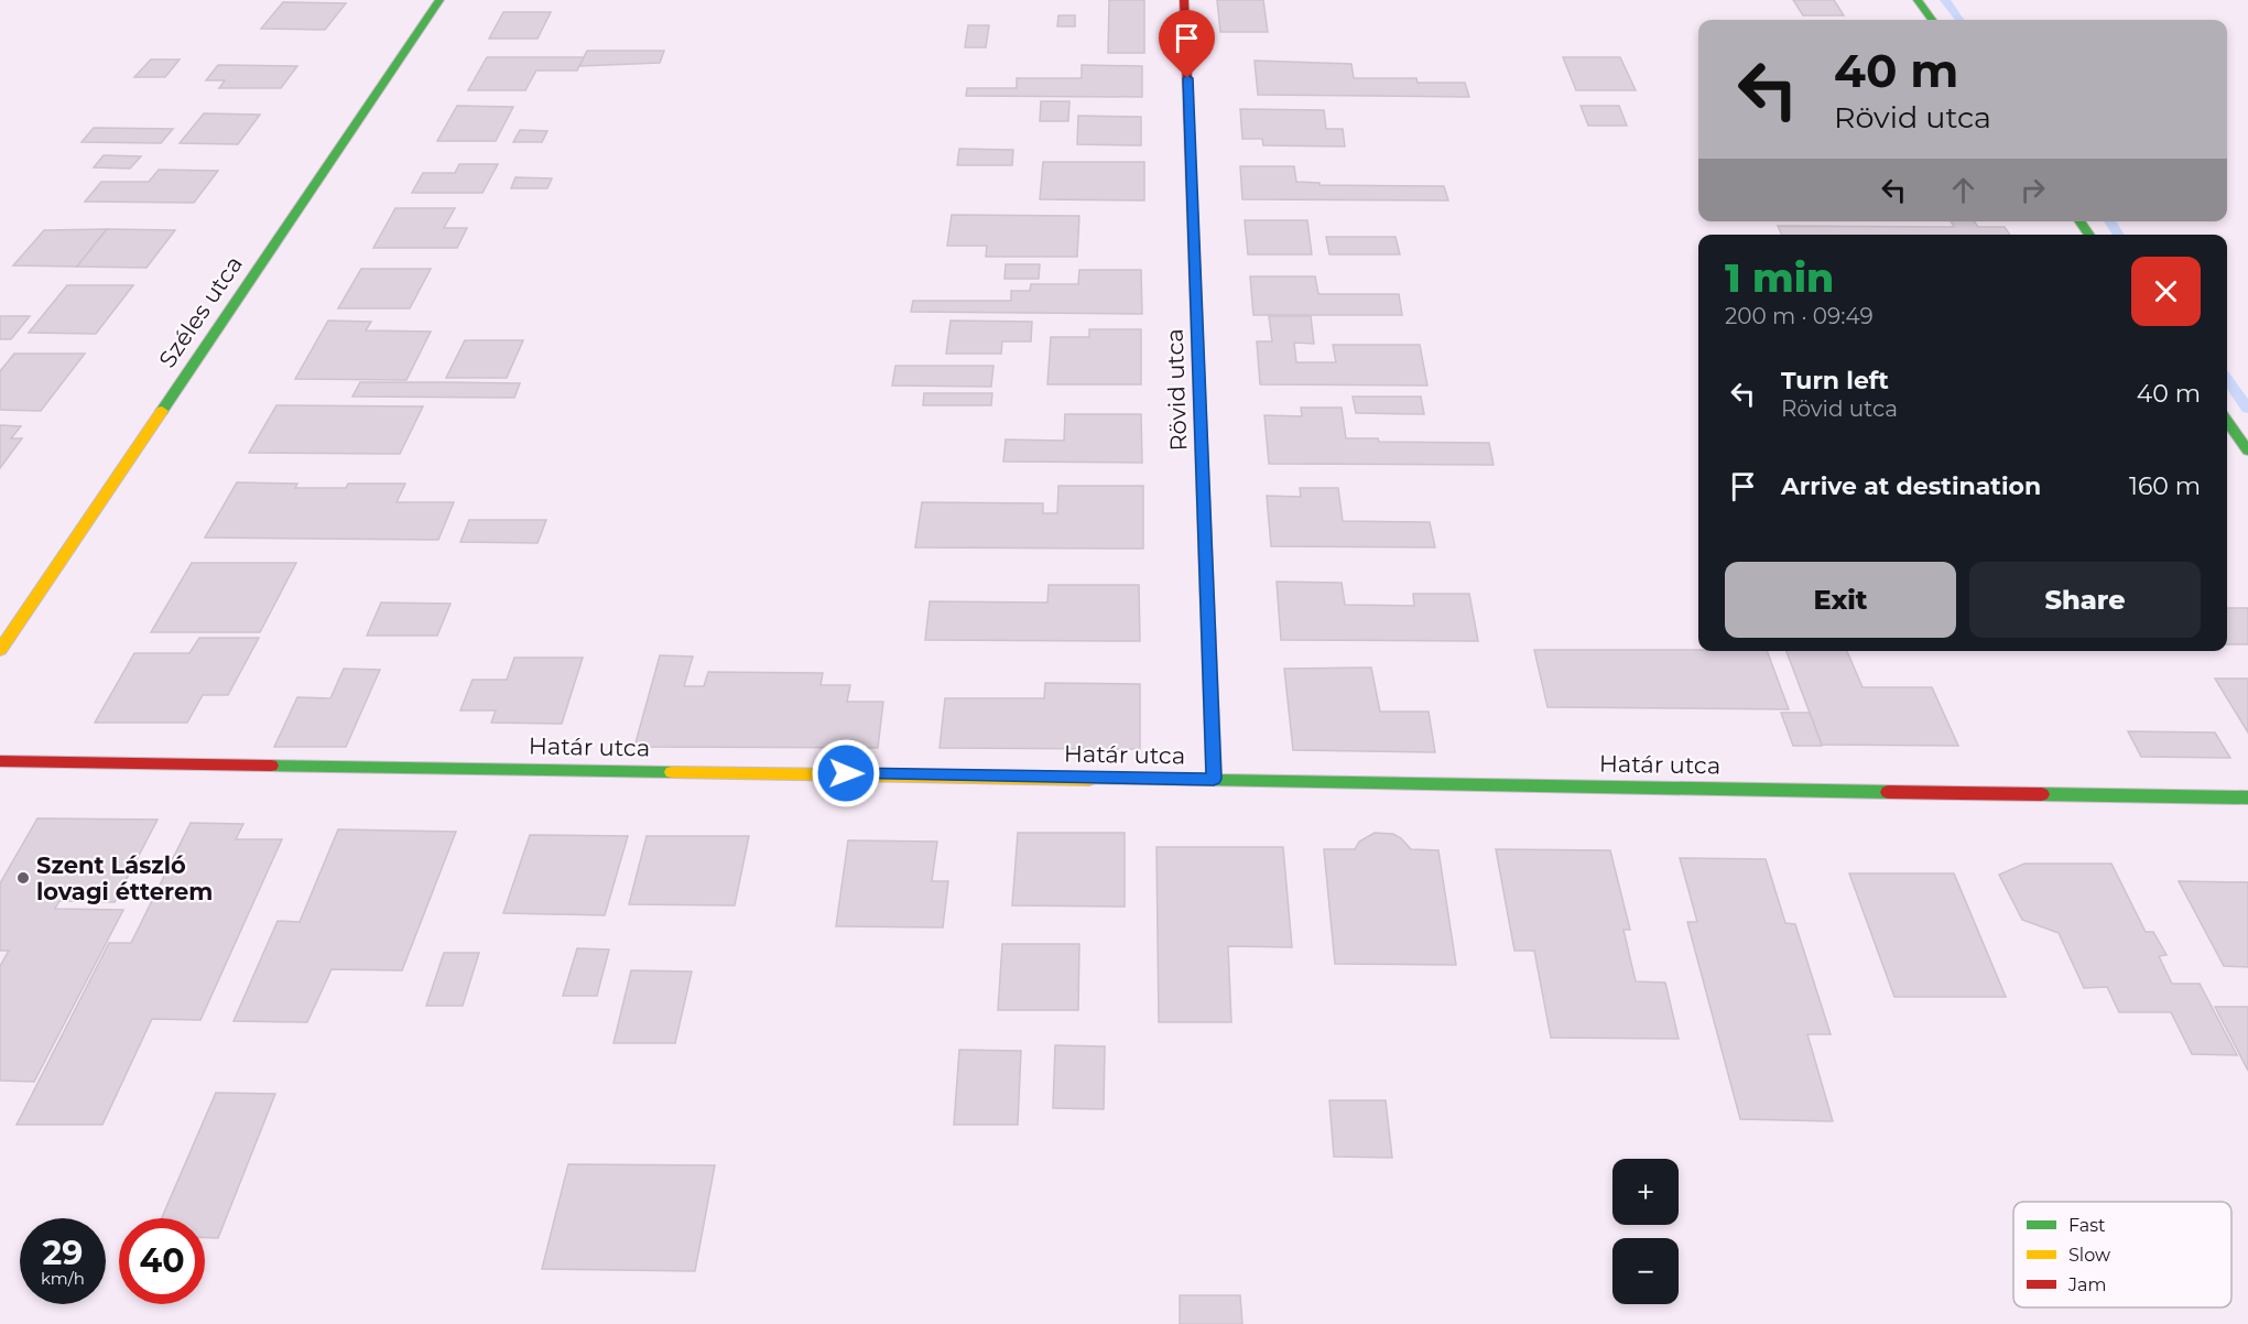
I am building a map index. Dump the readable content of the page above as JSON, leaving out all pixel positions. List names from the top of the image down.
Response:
{
  "streets": {
    "street": ["Széles utca", "Rövid utca", "Határ utca"]
  },
  "crossings": [
    ["Rövid utca", "Határ utca"]
  ],
  "places": ["Szent László lovagi étterem"],
  "legend": ["Fast", "Slow", "Jam"],
  "page": {
    "turn": ["40 m", "Rövid utca"],
    "heading": ["1 min", "200 m · 09:49"],
    "list": [
      {
        "name": "Turn left",
        "note": "Rövid utca",
        "value": "40 m"
      },
      {
        "name": "Arrive at destination",
        "value": "160 m"
      }
    ],
    "buttons": ["Exit", "Share"],
    "map_buttons": ["+", "−"],
    "speed": "29 km/h",
    "limit": "40"
  }
}
